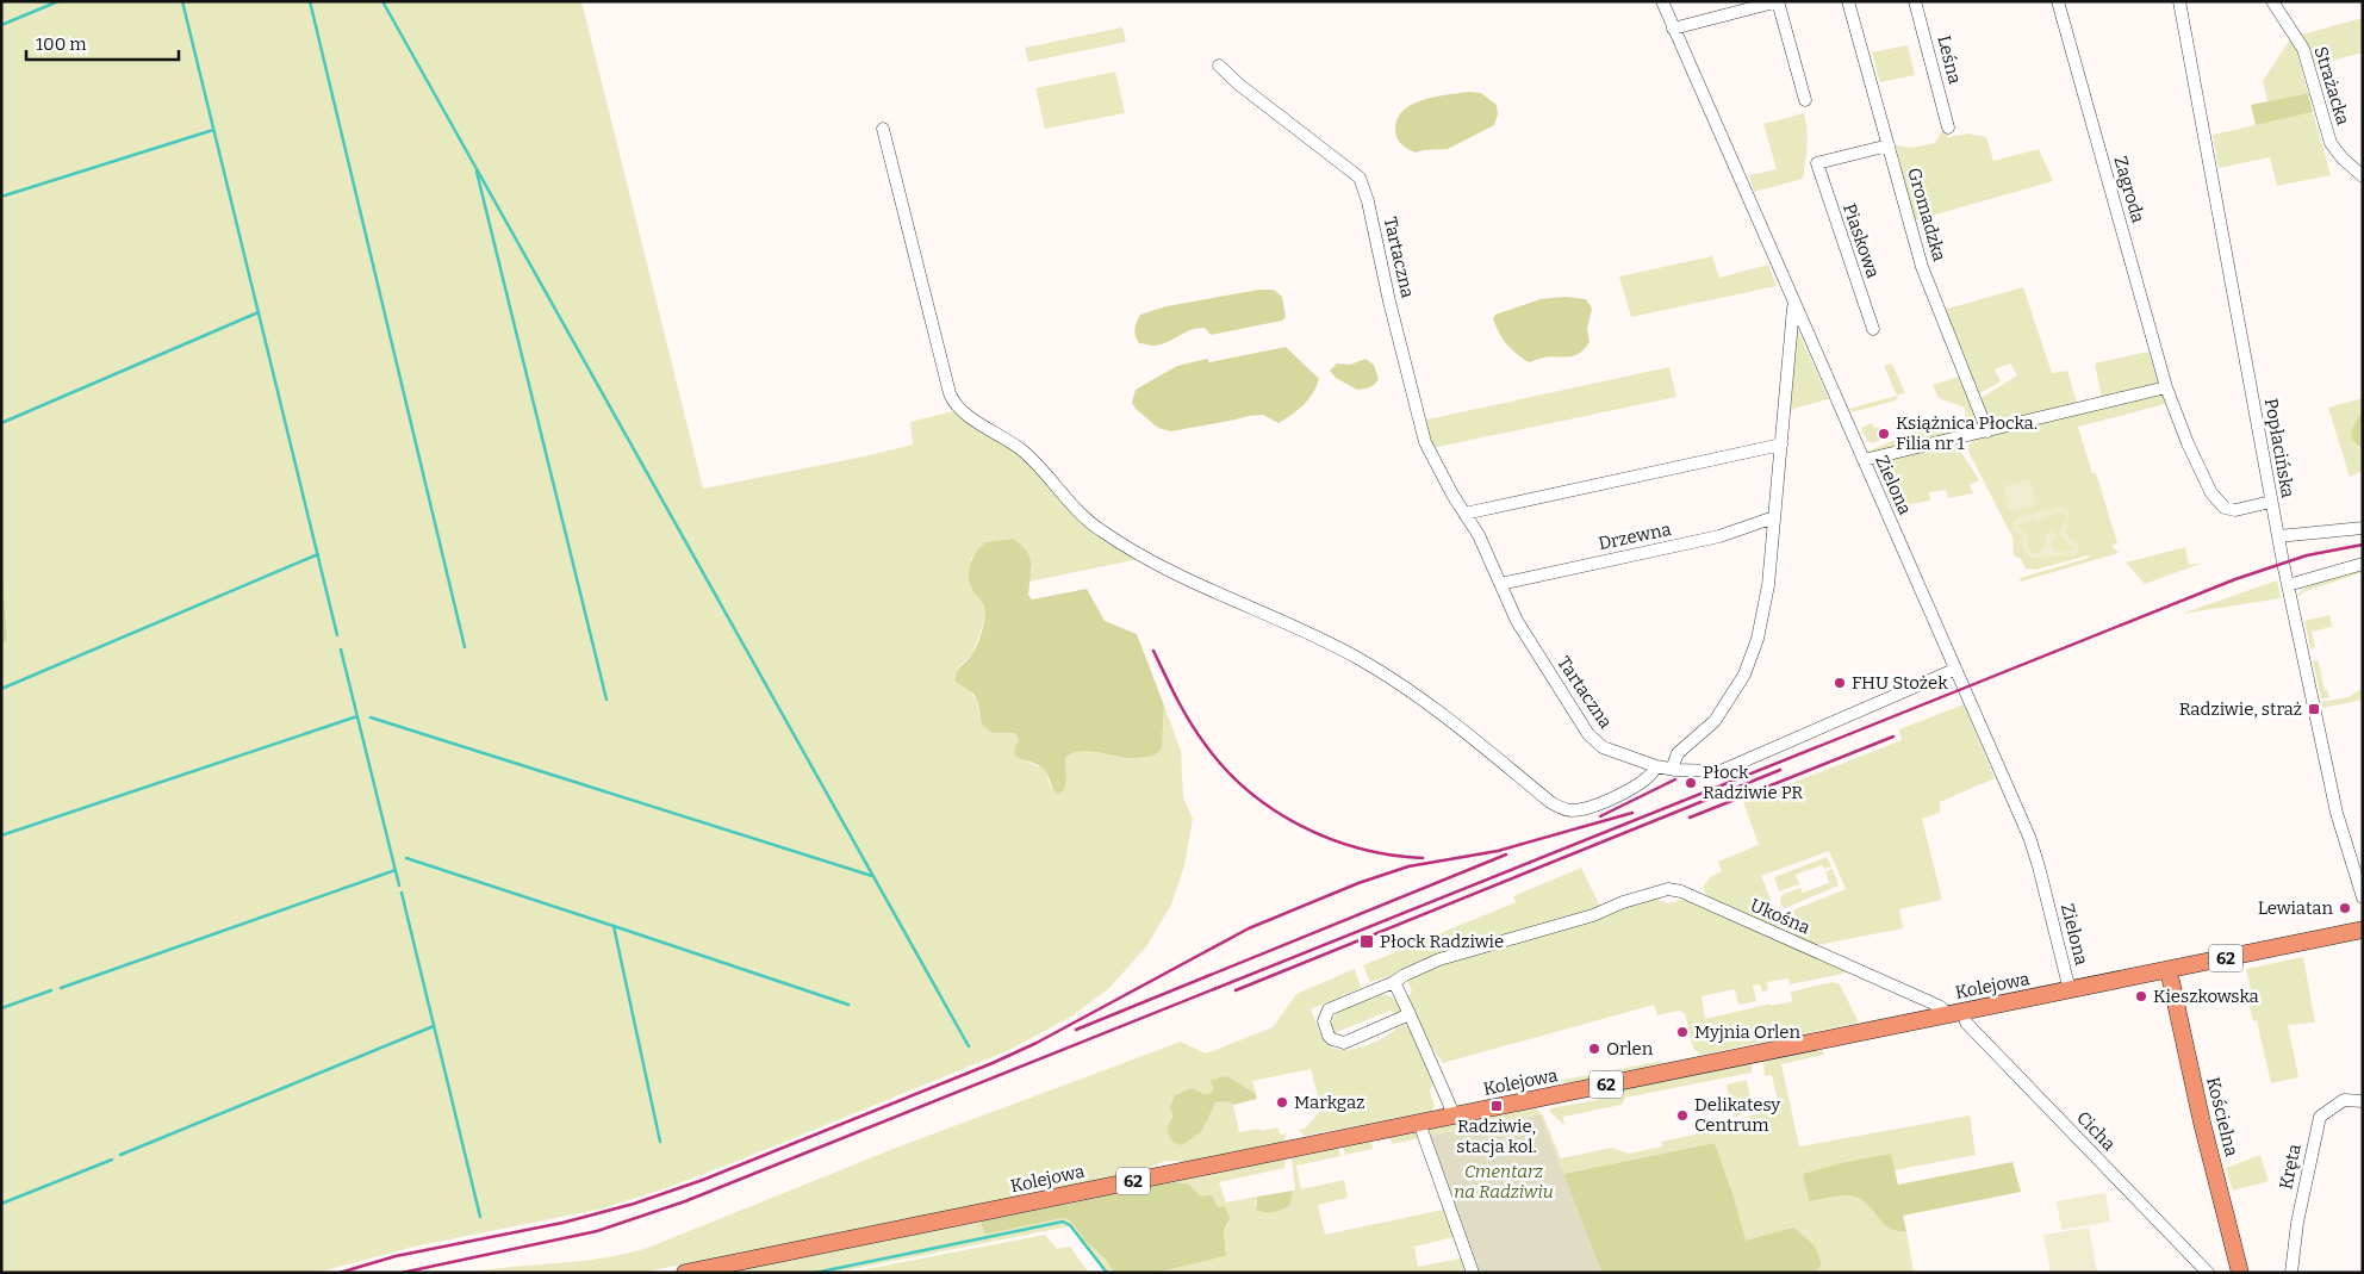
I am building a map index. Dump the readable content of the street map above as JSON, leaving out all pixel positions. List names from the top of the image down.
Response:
{
  "streets": {
    "main road": ["62", "Kolejowa", "Kościelna"],
    "street": [
      "Leśna",
      "Strażacka",
      "Zagroda",
      "Gromadzka",
      "Piaskowa",
      "Tartaczna",
      "Popłacińska",
      "Zielona",
      "Drzewna",
      "Ukośna",
      "Cicha",
      "Kręta"
    ]
  },
  "crossings": [
    ["Zagroda", "Popłacińska"],
    ["Gromadzka", "Piaskowa"],
    ["Tartaczna", "Zielona"],
    ["Tartaczna", "Drzewna"],
    ["Zielona", "Kolejowa"],
    ["Ukośna", "Kolejowa"],
    ["Kolejowa", "Kościelna"],
    ["Kolejowa", "Cicha"]
  ],
  "parks": ["Cmentarz na Radziwiu"],
  "places": {
    "other": [
      "Książnica Płocka. Filia nr 1",
      "FHU Stożek",
      "Płock Radziwie PR",
      "Lewiatan",
      "Kieszkowska",
      "Myjnia Orlen",
      "Orlen",
      "Markgaz",
      "Delikatesy Centrum"
    ],
    "transit": ["Radziwie, straż", "Płock Radziwie", "Radziwie, stacja kol."]
  },
  "scale_bar": "100 m"
}
